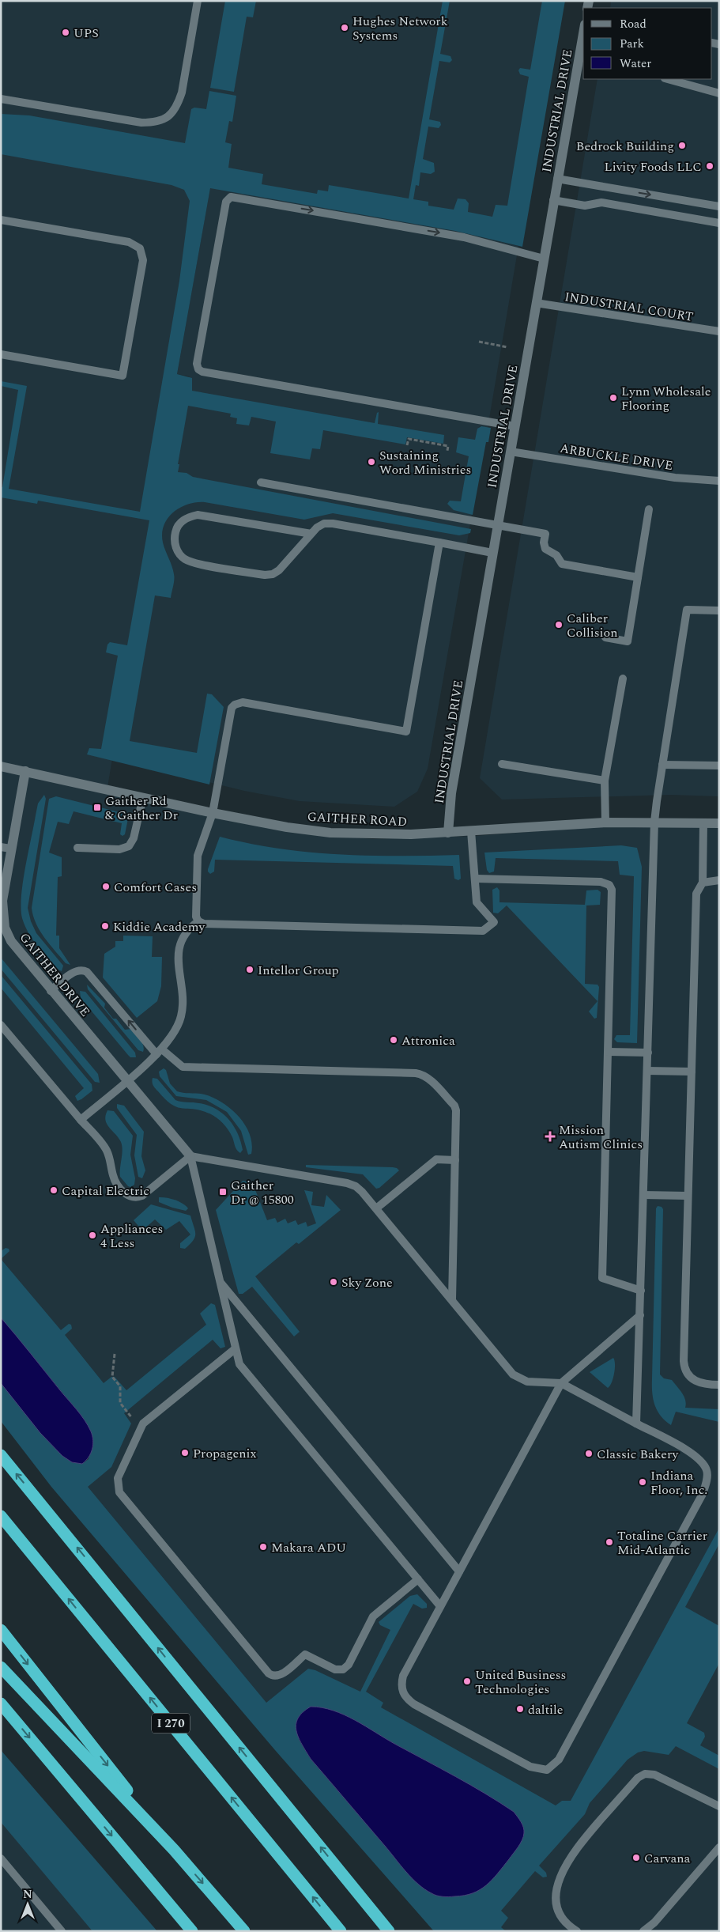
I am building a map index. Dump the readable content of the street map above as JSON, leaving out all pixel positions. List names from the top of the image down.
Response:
{
  "streets": {
    "highway": ["I 270"],
    "street": ["INDUSTRIAL DRIVE", "GAITHER ROAD", "GAITHER DRIVE"],
    "lane": ["INDUSTRIAL COURT", "ARBUCKLE DRIVE"]
  },
  "crossings": [
    ["INDUSTRIAL DRIVE", "INDUSTRIAL COURT"],
    ["INDUSTRIAL DRIVE", "ARBUCKLE DRIVE"],
    ["INDUSTRIAL DRIVE", "GAITHER ROAD"],
    ["GAITHER ROAD", "GAITHER DRIVE"]
  ],
  "places": {
    "other": [
      "Hughes Network Systems",
      "UPS",
      "Bedrock Building",
      "Livity Foods LLC",
      "Lynn Wholesale Flooring",
      "Sustaining Word Ministries",
      "Caliber Collision",
      "Comfort Cases",
      "Kiddie Academy",
      "Intellor Group",
      "Attronica",
      "Capital Electric",
      "Appliances 4 Less",
      "Sky Zone",
      "Propagenix",
      "Classic Bakery",
      "Indiana Floor, Inc.",
      "Totaline Carrier Mid-Atlantic",
      "Makara ADU",
      "United Business Technologies",
      "daltile",
      "Carvana"
    ],
    "transit": ["Gaither Rd & Gaither Dr", "Gaither Dr @ 15800"],
    "health": ["Mission Autism Clinics"]
  },
  "legend": ["Road", "Park", "Water"],
  "north": "top"
}
